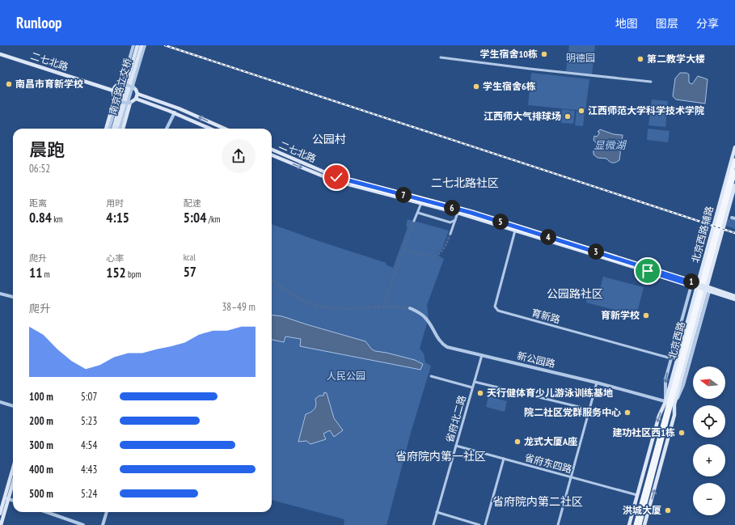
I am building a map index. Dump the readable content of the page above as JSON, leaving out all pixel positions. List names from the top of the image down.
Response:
{
  "streets": {
    "main road": [
      "二七北路",
      "南京路立交桥",
      "北京西路辅路",
      "北京西路"
    ],
    "street": [
      "育新路",
      "新公园路",
      "省府北二路",
      "省府东四路"
    ]
  },
  "crossings": [
    ["二七北路", "北京西路辅路"],
    ["二七北路", "育新路"],
    ["北京西路辅路", "育新路"],
    ["北京西路辅路", "北京西路"],
    ["北京西路辅路", "新公园路"],
    ["北京西路辅路", "省府东四路"],
    ["北京西路", "新公园路"],
    ["新公园路", "省府北二路"],
    ["省府北二路", "省府东四路"]
  ],
  "districts": [
    "公园村",
    "二七北路社区",
    "公园路社区",
    "省府院内第一社区",
    "省府院内第二社区"
  ],
  "water": ["显微湖"],
  "parks": ["明德园", "人民公园"],
  "places": [
    "学生宿舍10栋",
    "第二教学大楼",
    "南昌市育新学校",
    "学生宿舍6栋",
    "江西师范大学科学技术学院",
    "江西师大气排球场",
    "育新学校",
    "天行健体育少儿游泳训练基地",
    "院二社区党群服务中心",
    "建功社区西1栋",
    "龙式大厦A座",
    "洪城大厦"
  ],
  "north": "left",
  "page": {
    "header": "Runloop",
    "nav": ["地图", "图层", "分享"],
    "heading": ["晨跑", "06:52"],
    "stats": [
      ["距离", "0.84 km"],
      ["用时", "4:15"],
      ["配速", "5:04 /km"],
      ["爬升", "11 m"],
      ["心率", "152 bpm"],
      ["kcal", "57"]
    ],
    "pins": [
      "7",
      "6",
      "5",
      "4",
      "3",
      "1"
    ],
    "chart": ["爬升", "38–49 m"],
    "map_buttons": ["+", "−"],
    "list": [
      {
        "name": "100 m",
        "note": "5:07"
      },
      {
        "name": "200 m",
        "note": "5:23"
      },
      {
        "name": "300 m",
        "note": "4:54"
      },
      {
        "name": "400 m",
        "note": "4:43"
      },
      {
        "name": "500 m",
        "note": "5:24"
      }
    ]
  }
}
